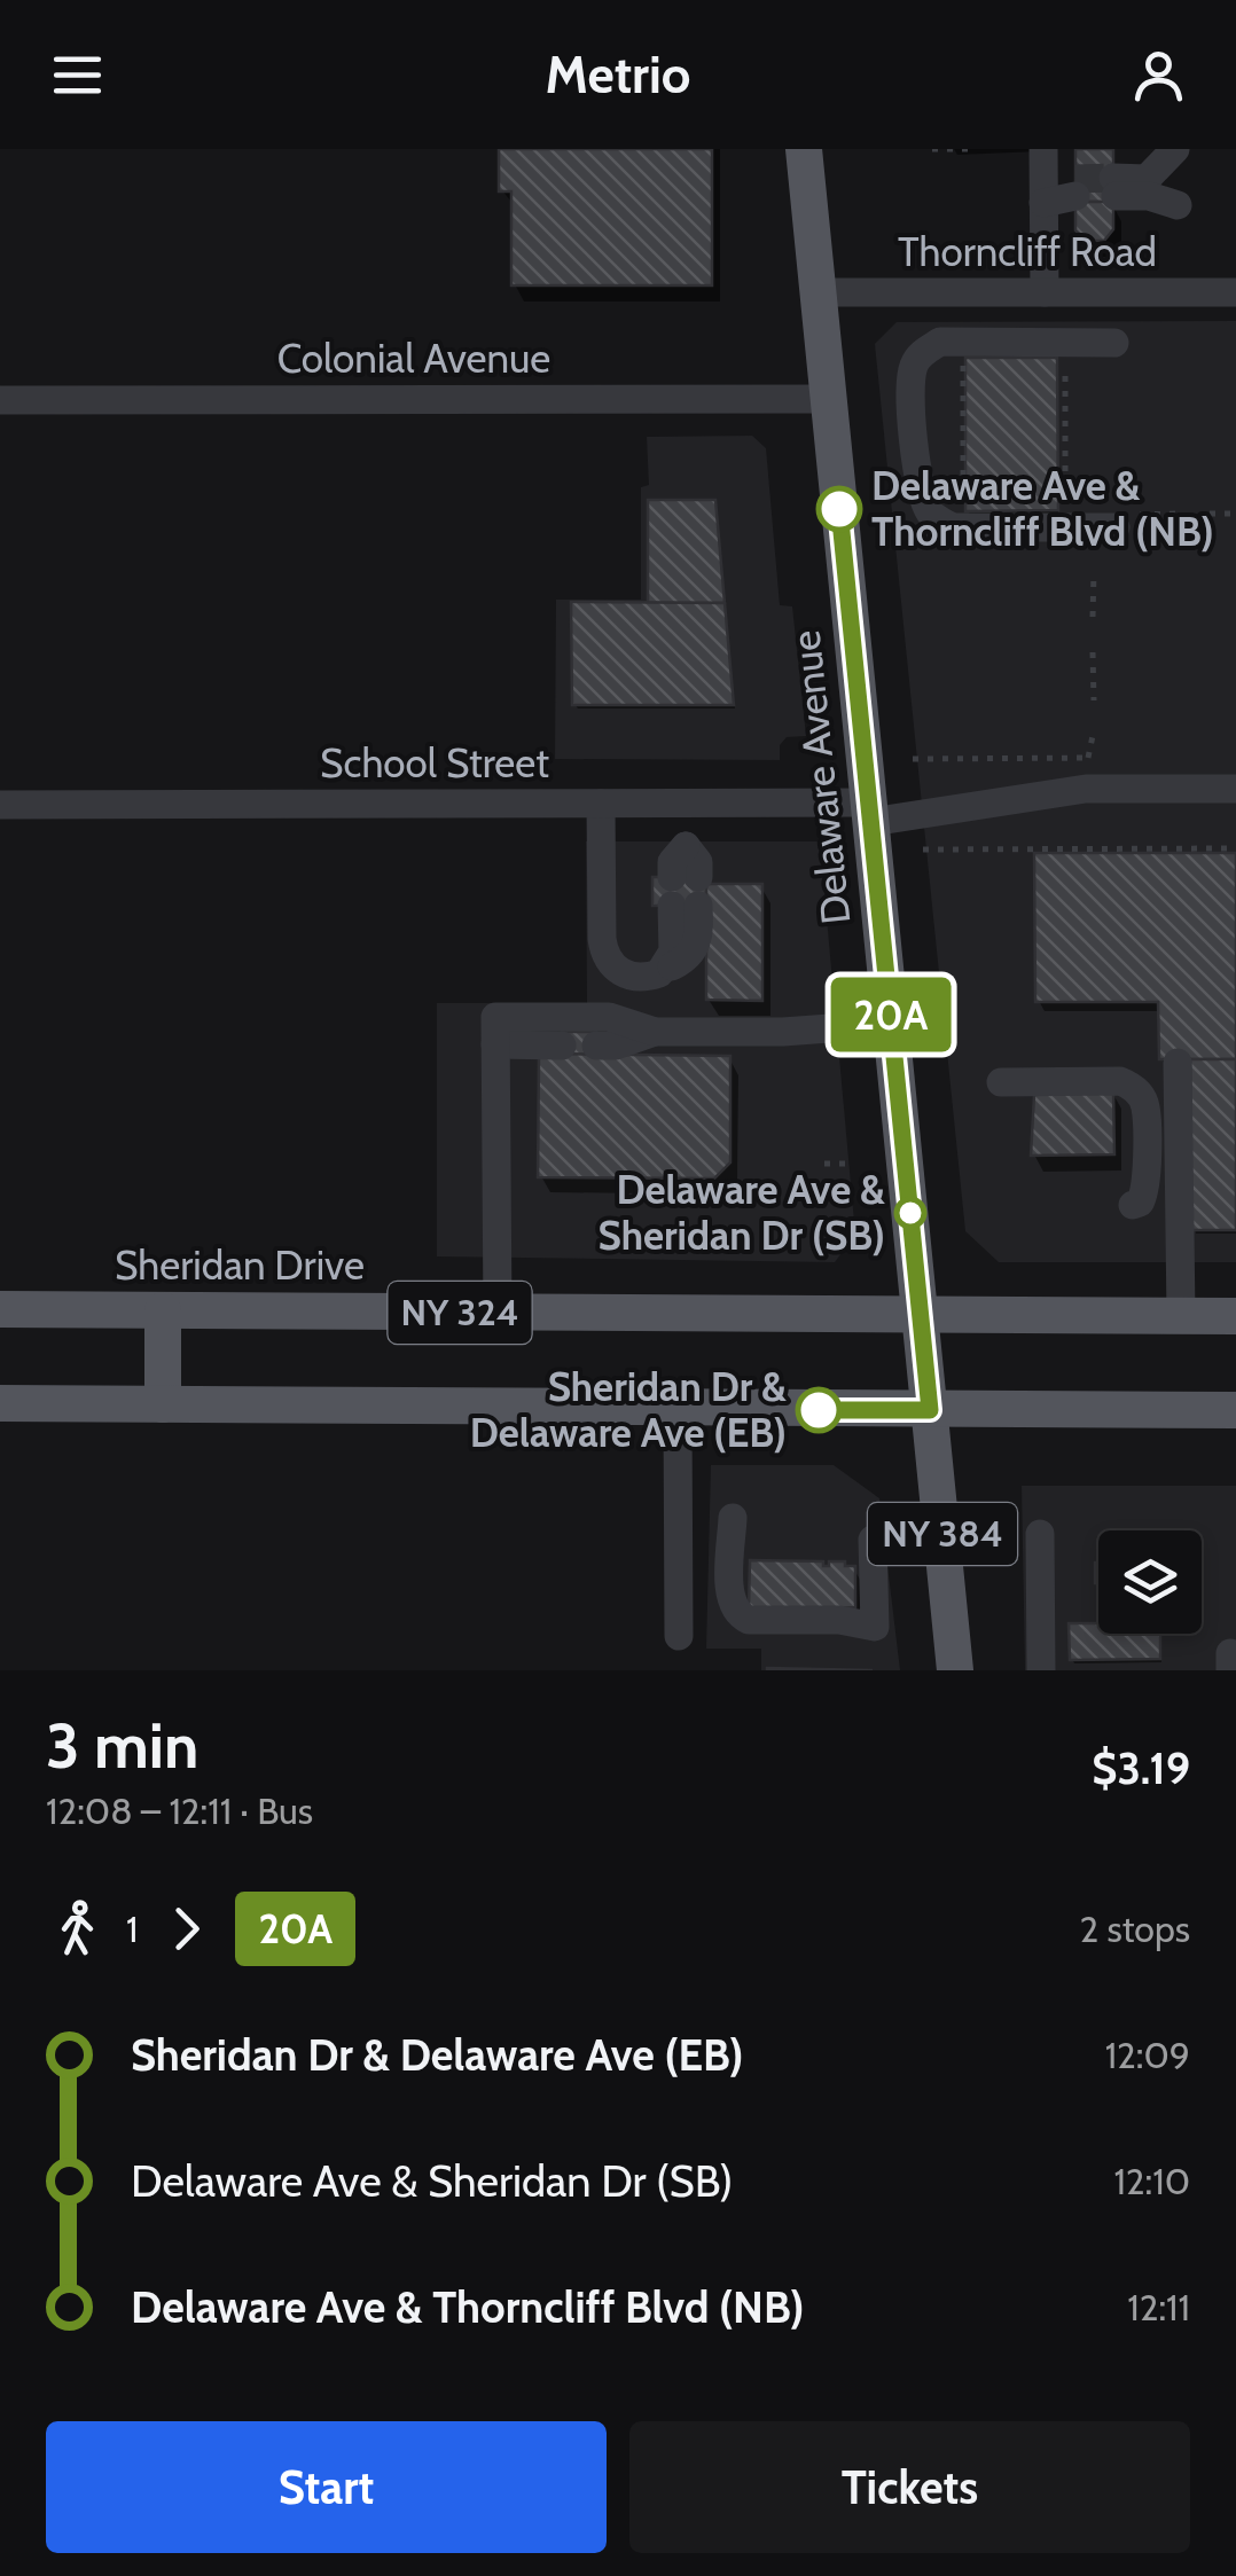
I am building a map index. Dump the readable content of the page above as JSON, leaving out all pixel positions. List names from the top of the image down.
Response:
{
  "streets": {
    "main road": [
      "Delaware Avenue",
      "Sheridan Drive",
      "NY 324",
      "NY 384"
    ],
    "street": ["Thorncliff Road", "Colonial Avenue", "School Street"]
  },
  "crossings": [
    ["Thorncliff Road", "Delaware Avenue"],
    ["Colonial Avenue", "Delaware Avenue"],
    ["School Street", "Delaware Avenue"],
    ["Delaware Avenue", "Sheridan Drive"]
  ],
  "places": ["Delaware Ave & Thorncliff Blvd (NB)", "Delaware Ave & Sheridan Dr (SB)", "Sheridan Dr & Delaware Ave (EB)"],
  "lines": ["bus line 20A"],
  "page": {
    "header": "Metrio",
    "on_map": "20A",
    "heading": ["3 min", "12:08 – 12:11 · Bus", "$3.19"],
    "legs": ["1", "20A", "2 stops"],
    "list": [
      {
        "name": "Sheridan Dr & Delaware Ave (EB)",
        "value": "12:09"
      },
      {
        "name": "Delaware Ave & Sheridan Dr (SB)",
        "value": "12:10"
      },
      {
        "name": "Delaware Ave & Thorncliff Blvd (NB)",
        "value": "12:11"
      }
    ],
    "buttons": ["Start", "Tickets"]
  }
}
